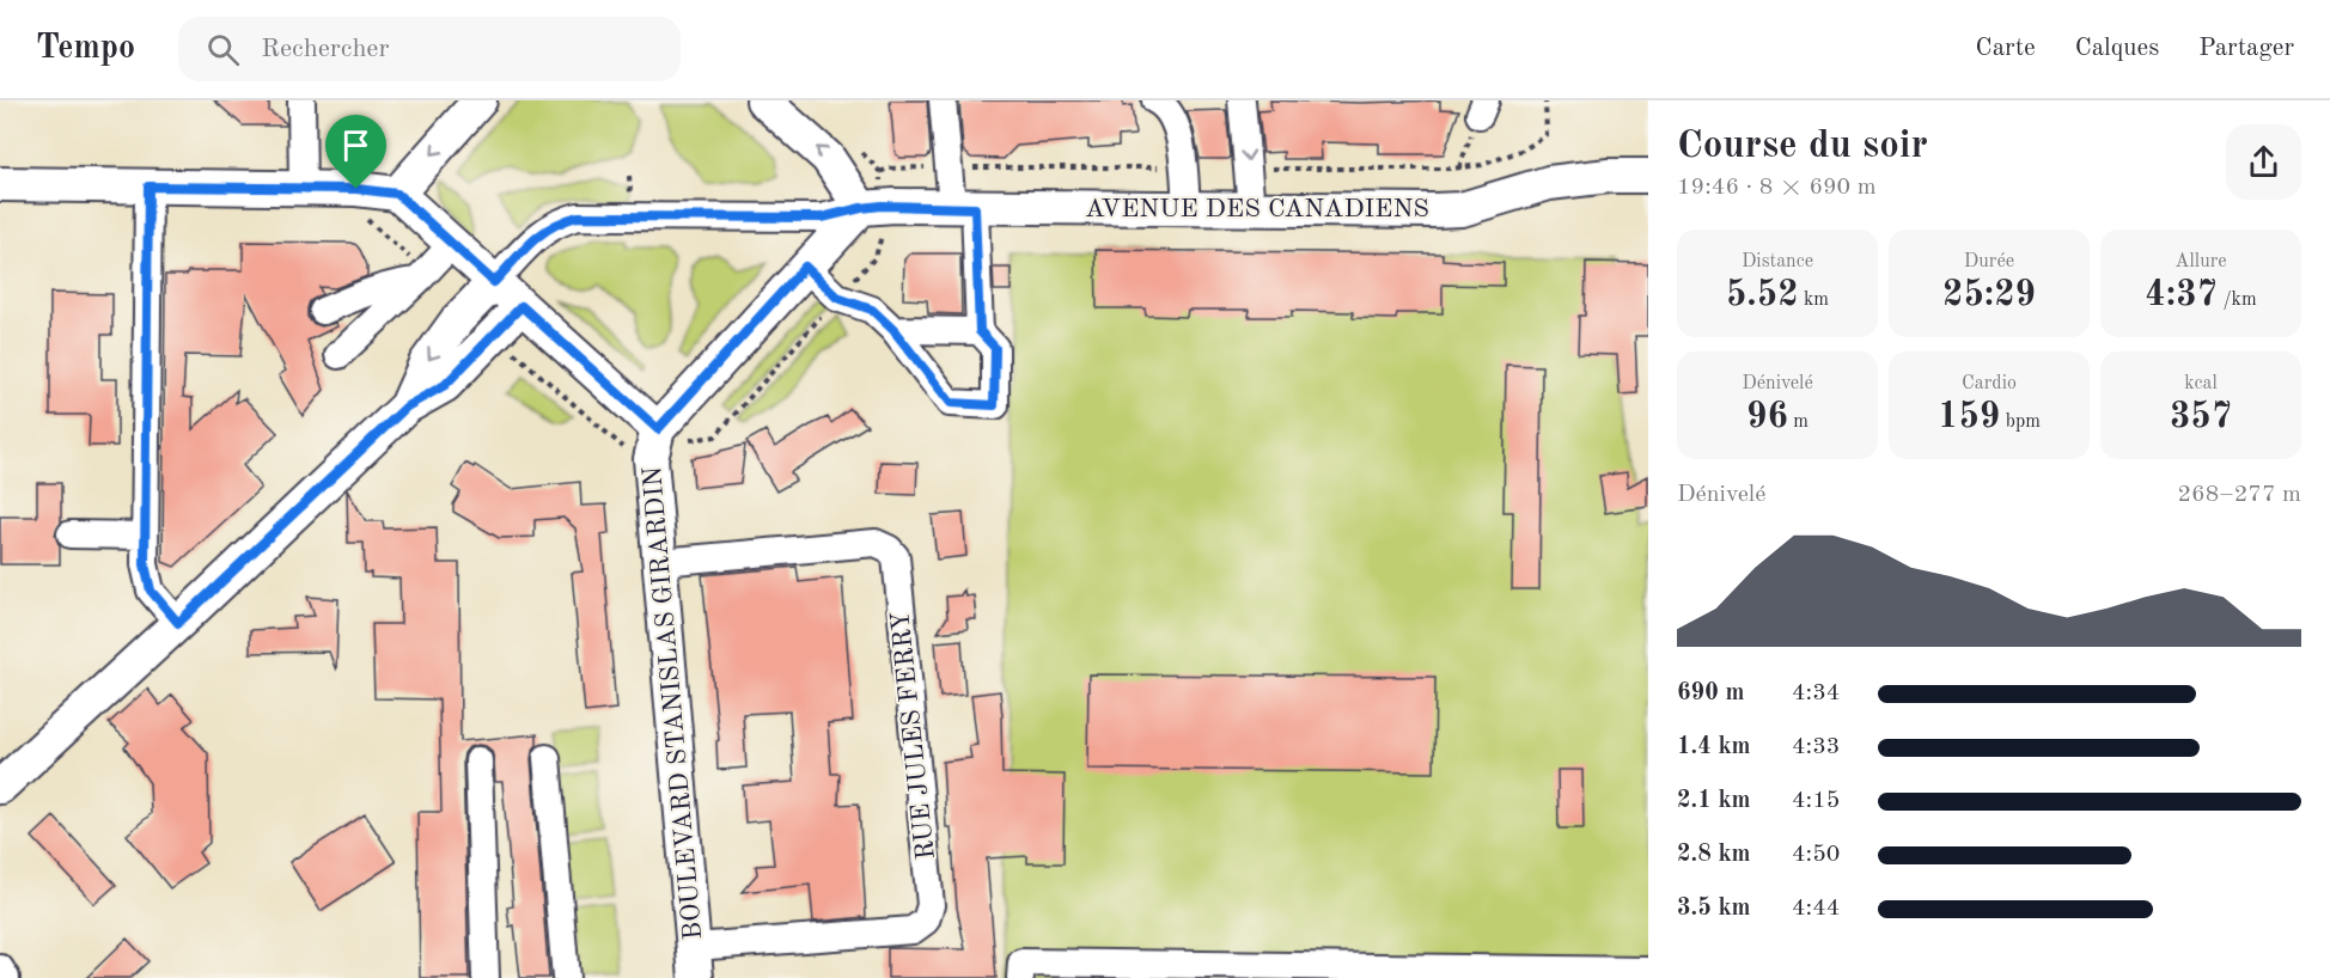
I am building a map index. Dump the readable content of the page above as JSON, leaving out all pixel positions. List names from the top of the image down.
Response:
{
  "streets": {
    "main road": ["AVENUE DES CANADIENS", "BOULEVARD STANISLAS GIRARDIN"],
    "street": ["RUE JULES FERRY"]
  },
  "crossings": [
    ["BOULEVARD STANISLAS GIRARDIN", "RUE JULES FERRY"]
  ],
  "page": {
    "header": "Tempo",
    "search": "Rechercher",
    "nav": ["Carte", "Calques", "Partager"],
    "heading": ["Course du soir", "19:46 · 8 × 690 m"],
    "stats": [
      ["Distance", "5.52 km"],
      ["Durée", "25:29"],
      ["Allure", "4:37 /km"],
      ["Dénivelé", "96 m"],
      ["Cardio", "159 bpm"],
      ["kcal", "357"]
    ],
    "chart": ["Dénivelé", "268–277 m"],
    "list": [
      {
        "name": "690 m",
        "note": "4:34"
      },
      {
        "name": "1.4 km",
        "note": "4:33"
      },
      {
        "name": "2.1 km",
        "note": "4:15"
      },
      {
        "name": "2.8 km",
        "note": "4:50"
      },
      {
        "name": "3.5 km",
        "note": "4:44"
      }
    ]
  }
}
